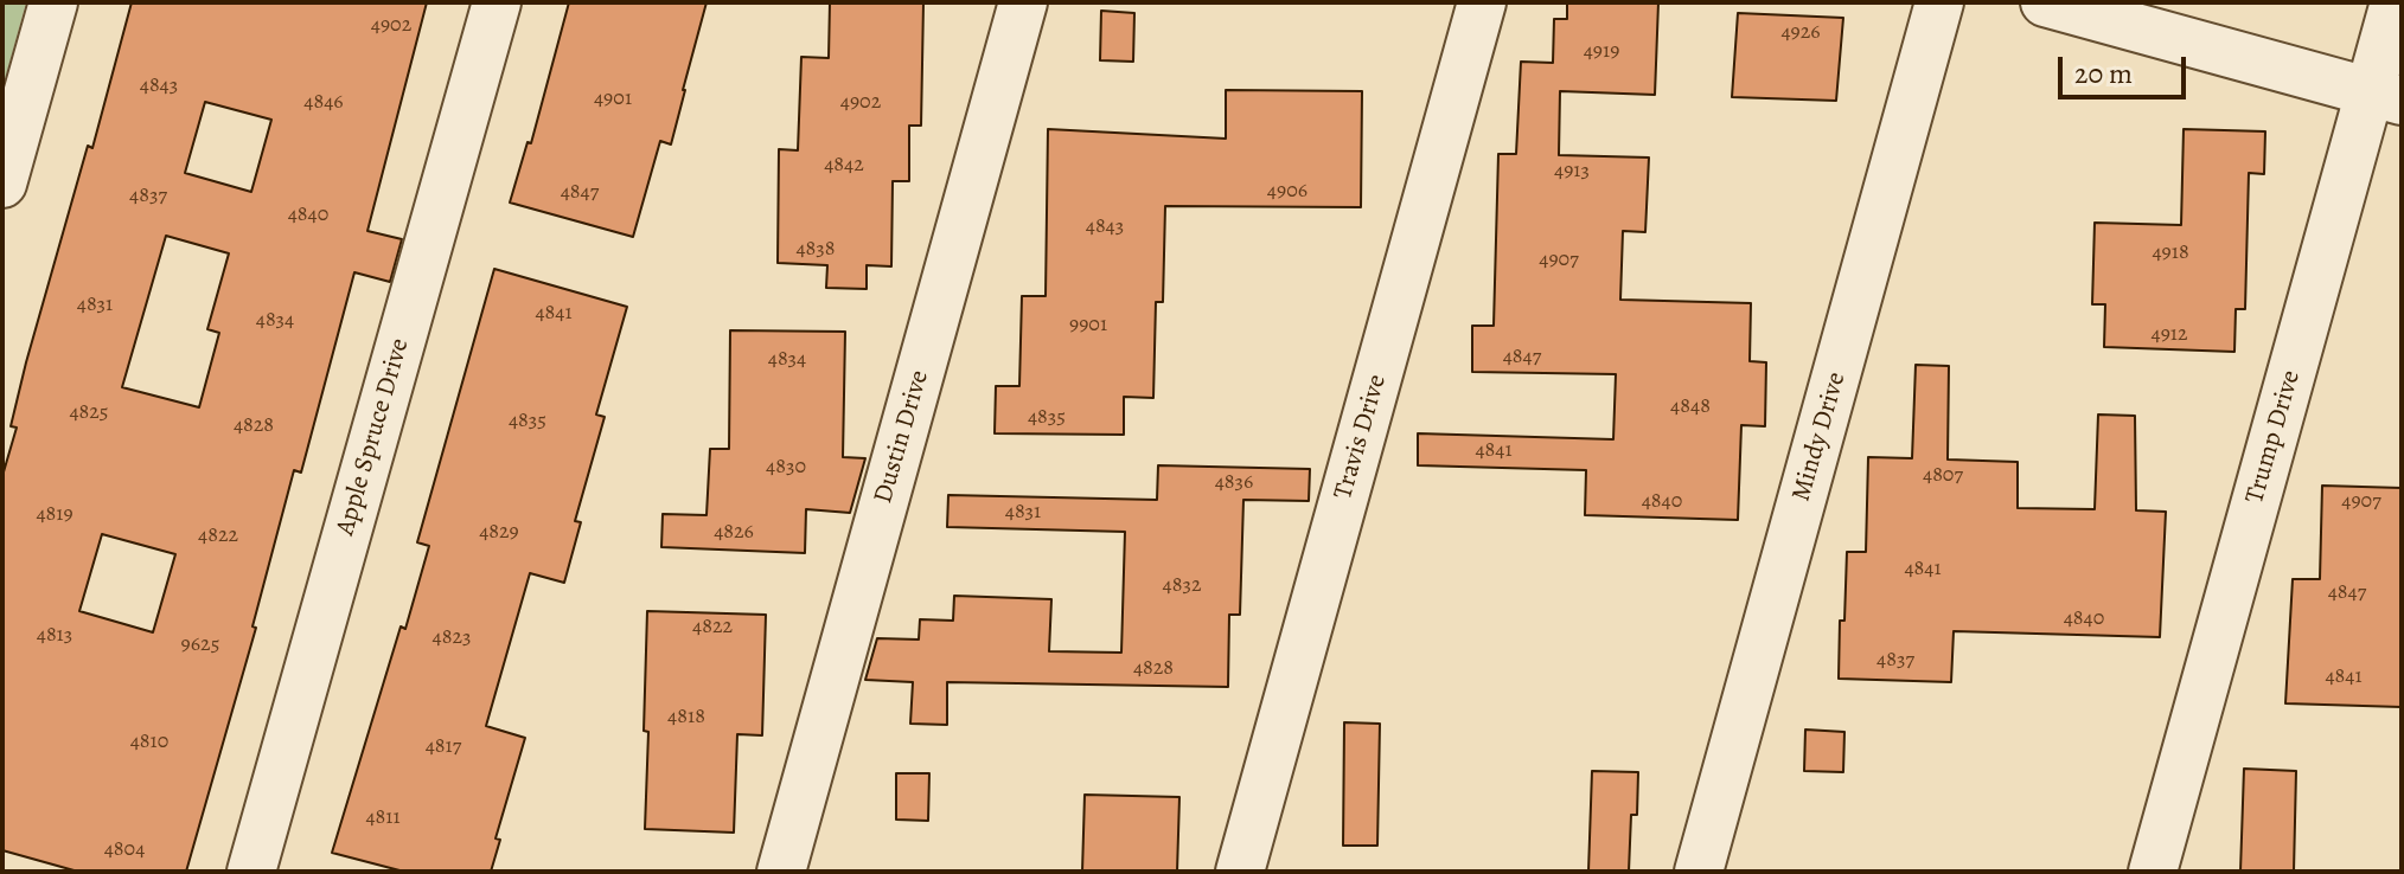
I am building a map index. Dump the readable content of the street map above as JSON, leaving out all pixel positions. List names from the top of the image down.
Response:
{
  "streets": {
    "street": [
      "Apple Spruce Drive",
      "Dustin Drive",
      "Travis Drive",
      "Mindy Drive",
      "Trump Drive"
    ]
  },
  "house_numbers": [
    "4902",
    "4926",
    "4919",
    "4843",
    "4901",
    "4846",
    "4902",
    "4842",
    "4913",
    "4906",
    "4847",
    "4837",
    "4840",
    "4843",
    "4838",
    "4918",
    "4907",
    "4831",
    "4841",
    "4834",
    "9901",
    "4912",
    "4847",
    "4834",
    "4848",
    "4825",
    "4835",
    "4835",
    "4828",
    "4841",
    "4830",
    "4807",
    "4836",
    "4840",
    "4907",
    "4831",
    "4819",
    "4829",
    "4826",
    "4822",
    "4841",
    "4832",
    "4847",
    "4840",
    "4822",
    "4813",
    "4823",
    "9625",
    "4837",
    "4828",
    "4841",
    "4818",
    "4810",
    "4817",
    "4811",
    "4804"
  ],
  "scale_bar": "20 m"
}
